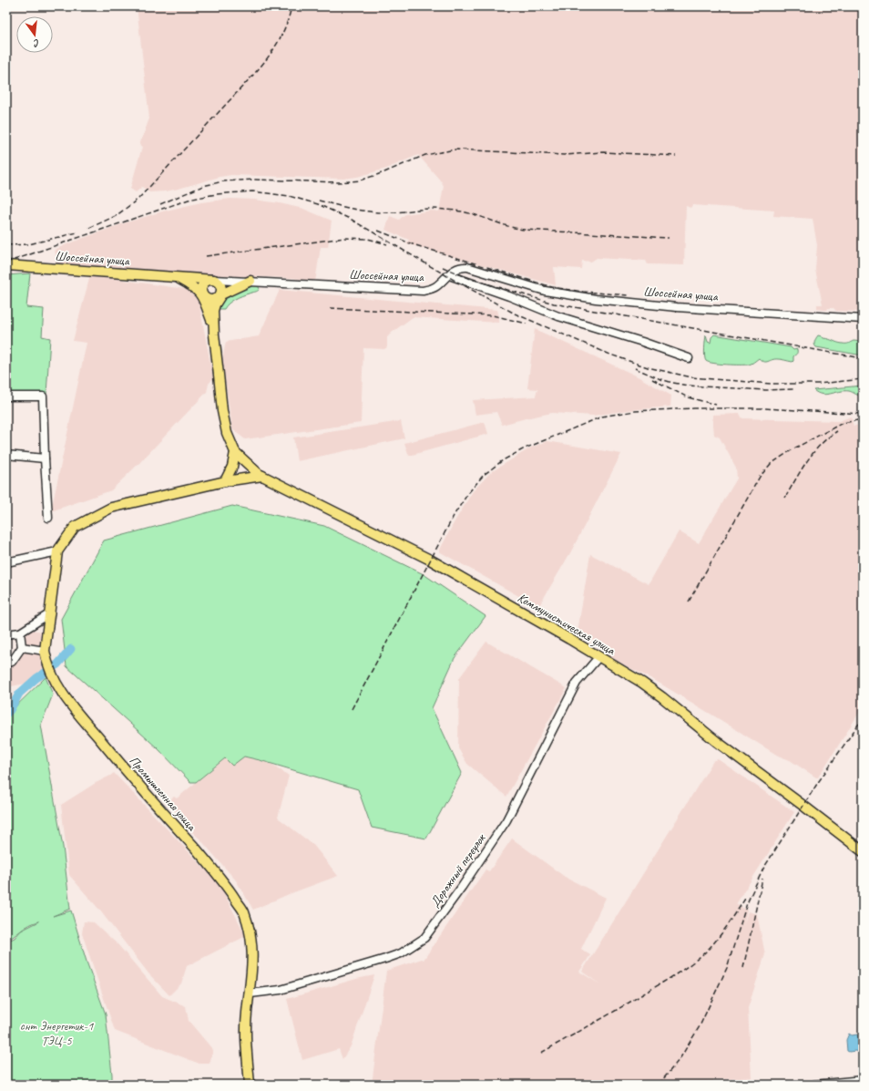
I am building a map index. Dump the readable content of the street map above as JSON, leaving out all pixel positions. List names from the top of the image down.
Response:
{
  "streets": {
    "main road": ["Шоссейная улица", "Коммунистическая улица", "Промышленная улица"],
    "street": ["Дорожный переулок"]
  },
  "crossings": [
    ["Коммунистическая улица", "Дорожный переулок"],
    ["Промышленная улица", "Дорожный переулок"]
  ],
  "parks": ["снт Энергетик-1 ТЭЦ-5"],
  "north": "bottom"
}
